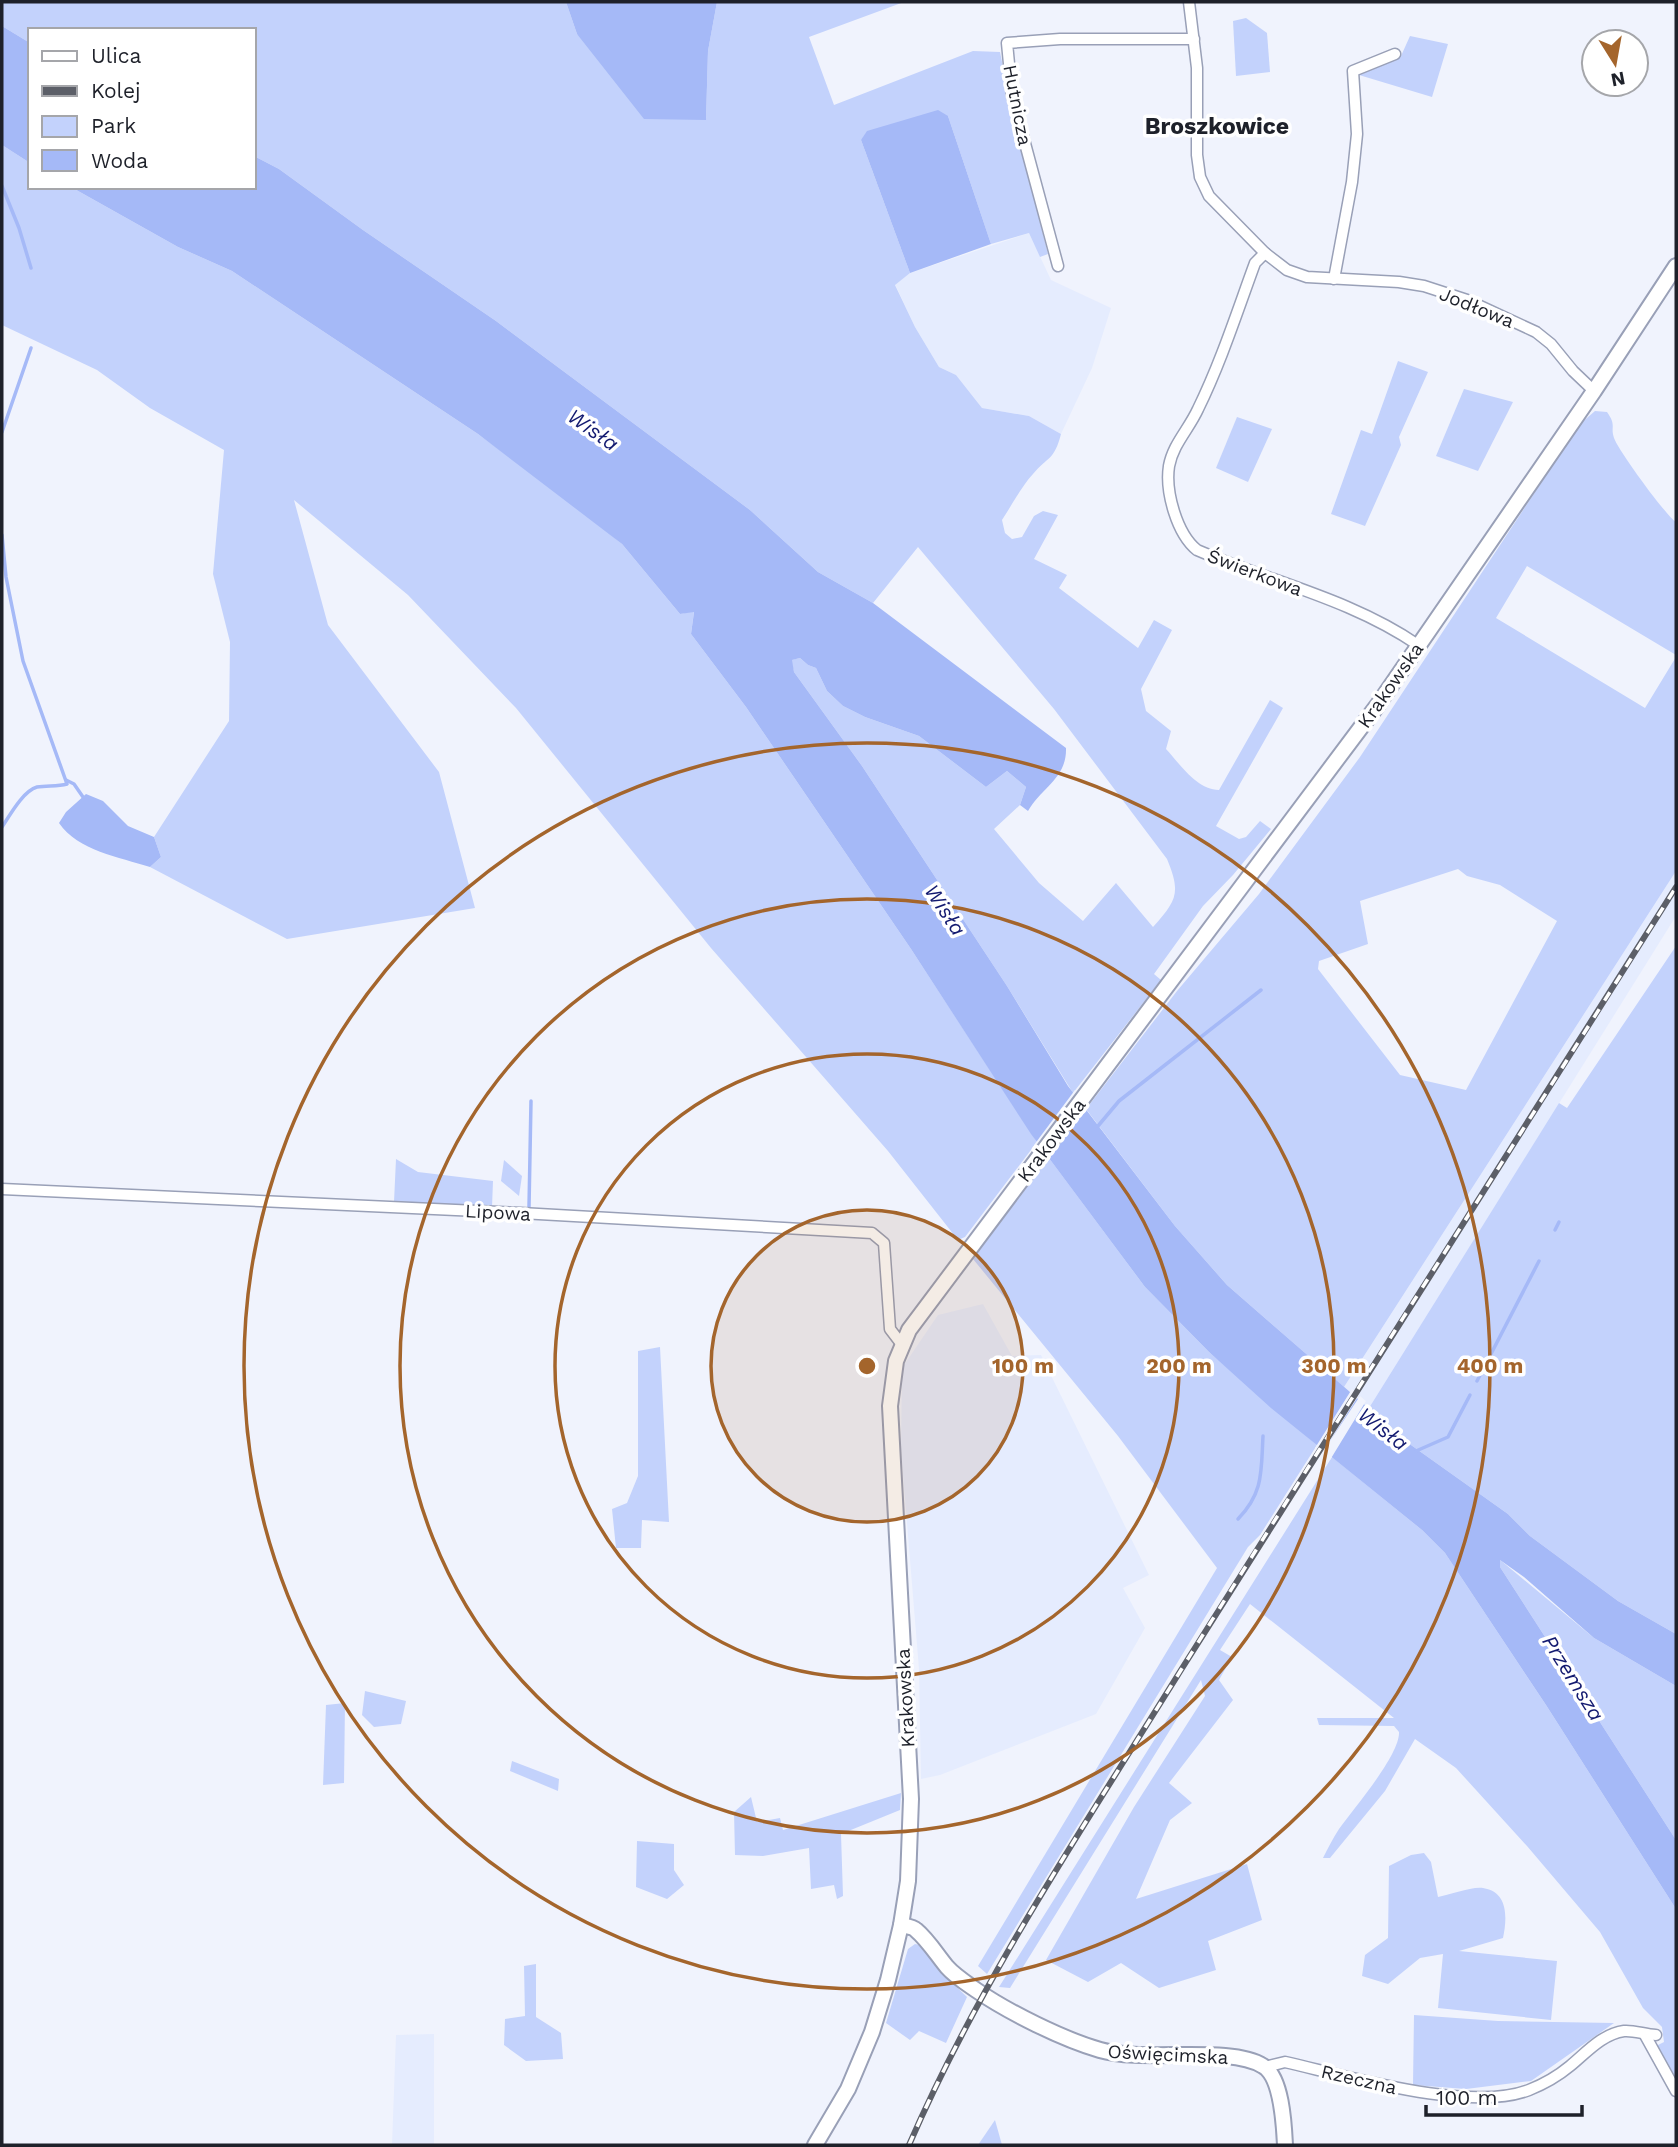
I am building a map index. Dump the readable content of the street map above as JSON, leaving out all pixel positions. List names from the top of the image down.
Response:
{
  "streets": {
    "street": [
      "Hutnicza",
      "Jodłowa",
      "Świerkowa",
      "Krakowska",
      "Lipowa",
      "Oświęcimska",
      "Rzeczna"
    ]
  },
  "crossings": [
    ["Hutnicza", "Jodłowa"],
    ["Jodłowa", "Świerkowa"],
    ["Jodłowa", "Krakowska"],
    ["Świerkowa", "Krakowska"],
    ["Krakowska", "Lipowa"],
    ["Krakowska", "Oświęcimska"],
    ["Oświęcimska", "Rzeczna"]
  ],
  "districts": ["Broszkowice"],
  "water": ["Wisła", "Przemsza"],
  "legend": [
    "Ulica",
    "Kolej",
    "Park",
    "Woda"
  ],
  "scale_bar": "100 m",
  "north": "bottom",
  "rings": [
    "100 m",
    "200 m",
    "300 m",
    "400 m"
  ]
}
